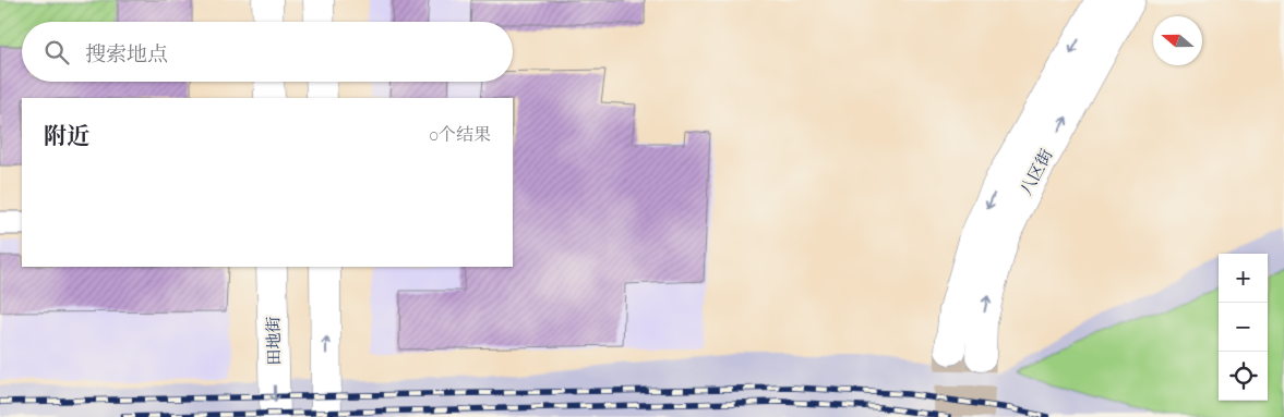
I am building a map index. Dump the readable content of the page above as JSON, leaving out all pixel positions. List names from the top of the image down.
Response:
{
  "streets": {
    "main road": ["八区街", "田地街"]
  },
  "north": "left",
  "page": {
    "search": "搜索地点",
    "heading": ["附近", "0个结果"],
    "map_buttons": ["+", "−"]
  }
}
